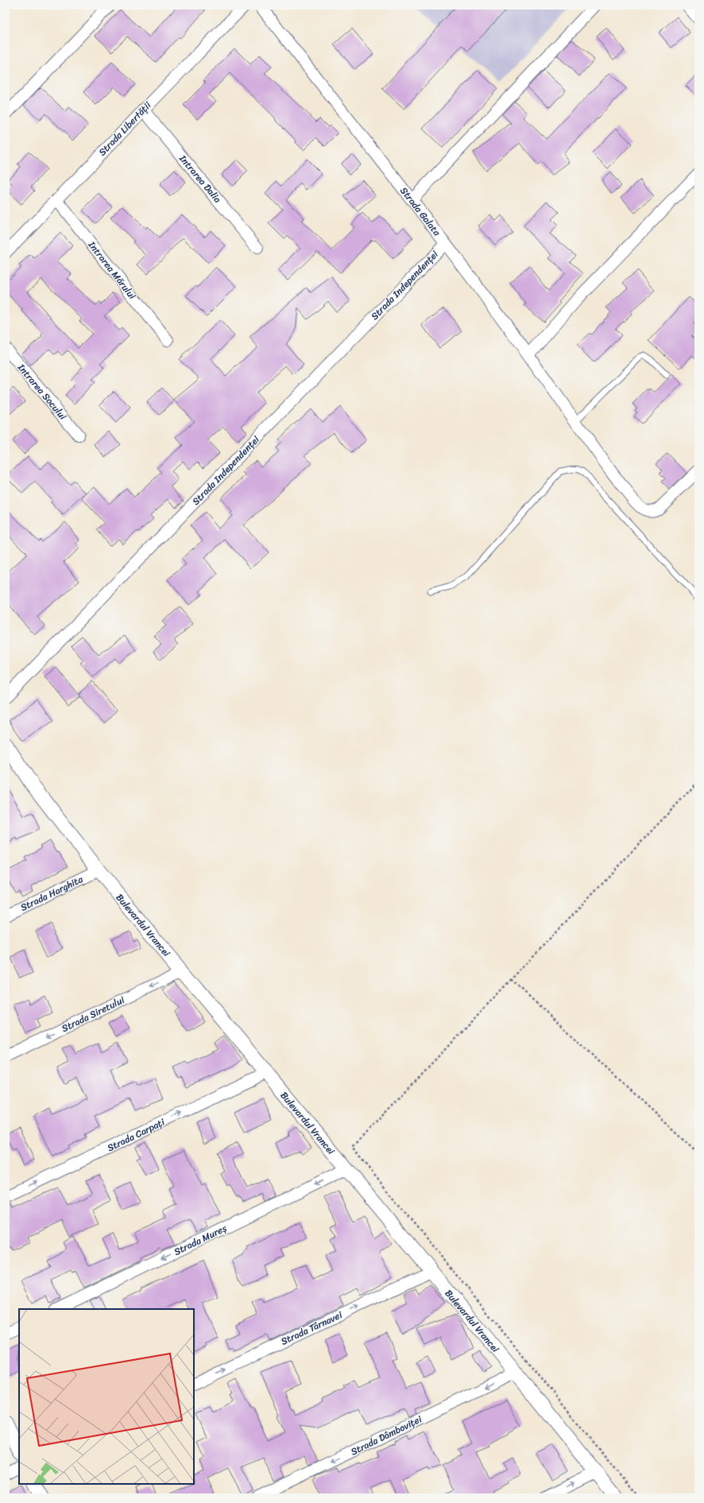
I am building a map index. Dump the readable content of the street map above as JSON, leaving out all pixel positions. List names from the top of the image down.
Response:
{
  "streets": {
    "street": [
      "Strada Libertății",
      "Intrarea Dalia",
      "Strada Galata",
      "Intrarea Mărului",
      "Strada Independenței",
      "Intrarea Socului",
      "Strada Harghita",
      "Bulevardul Vrancei",
      "Strada Siretului",
      "Strada Carpați",
      "Strada Mureș",
      "Strada Târnavei",
      "Strada Dâmboviței"
    ]
  },
  "crossings": [
    ["Strada Libertății", "Intrarea Dalia"],
    ["Strada Libertății", "Intrarea Mărului"],
    ["Strada Galata", "Strada Independenței"],
    ["Strada Harghita", "Bulevardul Vrancei"],
    ["Bulevardul Vrancei", "Strada Siretului"],
    ["Bulevardul Vrancei", "Strada Carpați"],
    ["Bulevardul Vrancei", "Strada Mureș"],
    ["Bulevardul Vrancei", "Strada Târnavei"],
    ["Bulevardul Vrancei", "Strada Dâmboviței"]
  ],
  "one_way": [
    "Strada Siretului",
    "Strada Carpați",
    "Strada Mureș",
    "Strada Târnavei",
    "Strada Dâmboviței"
  ]
}
